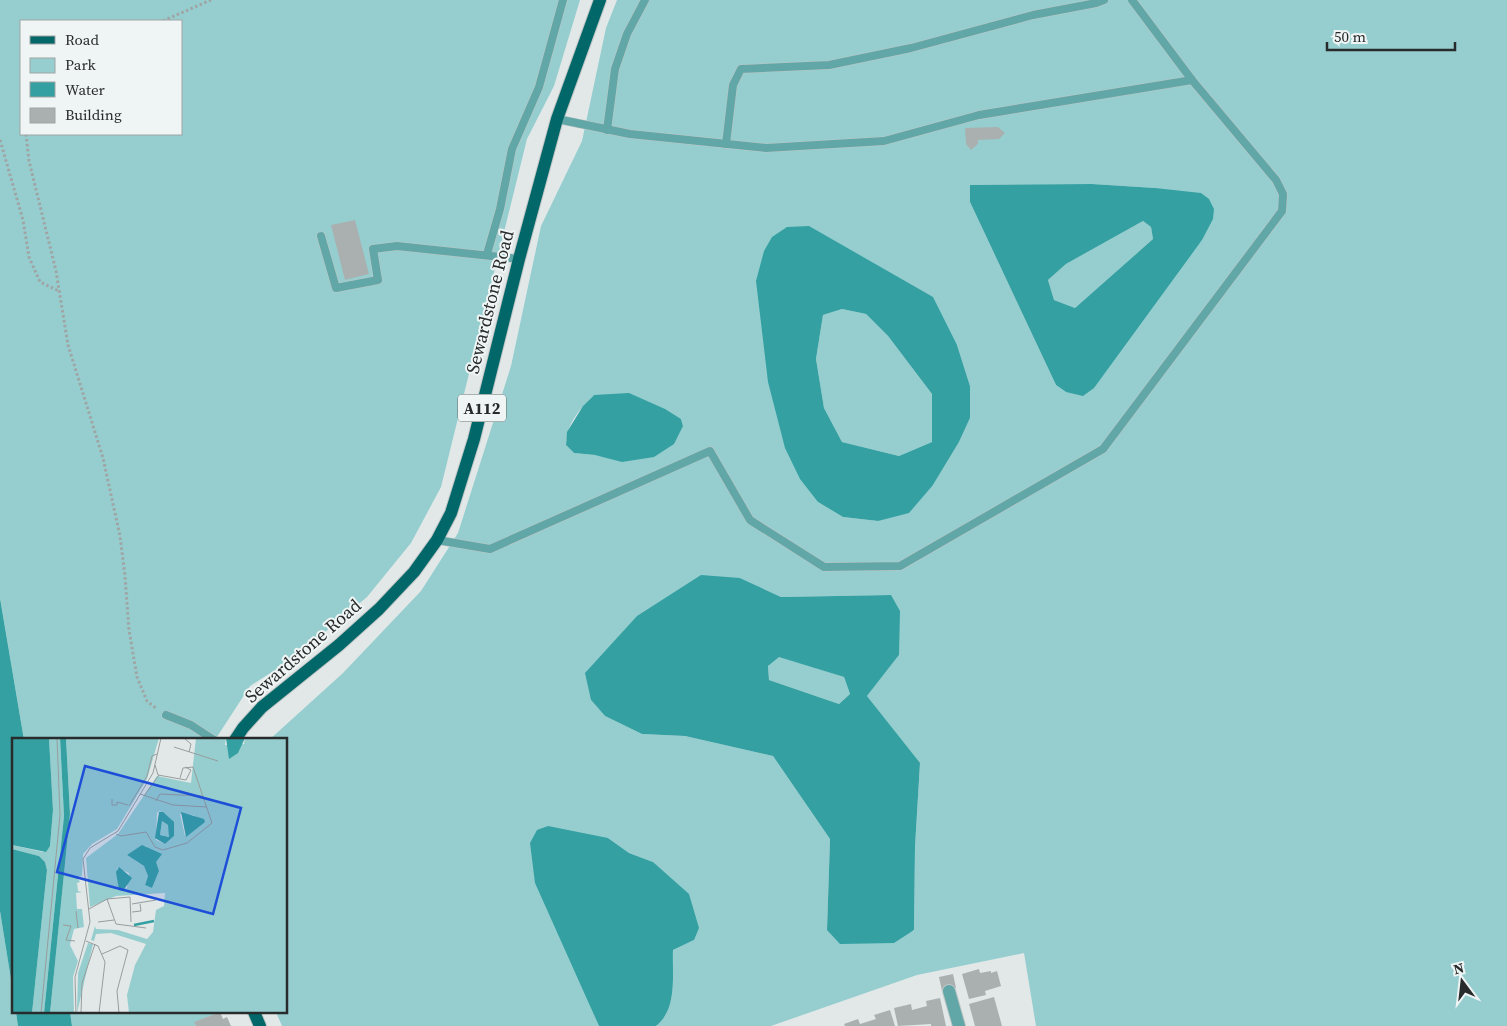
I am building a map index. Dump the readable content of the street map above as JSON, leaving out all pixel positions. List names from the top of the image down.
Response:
{
  "streets": {
    "main road": ["Sewardstone Road", "A112"]
  },
  "legend": [
    "Road",
    "Park",
    "Water",
    "Building"
  ],
  "scale_bar": "50 m",
  "north": "top"
}
